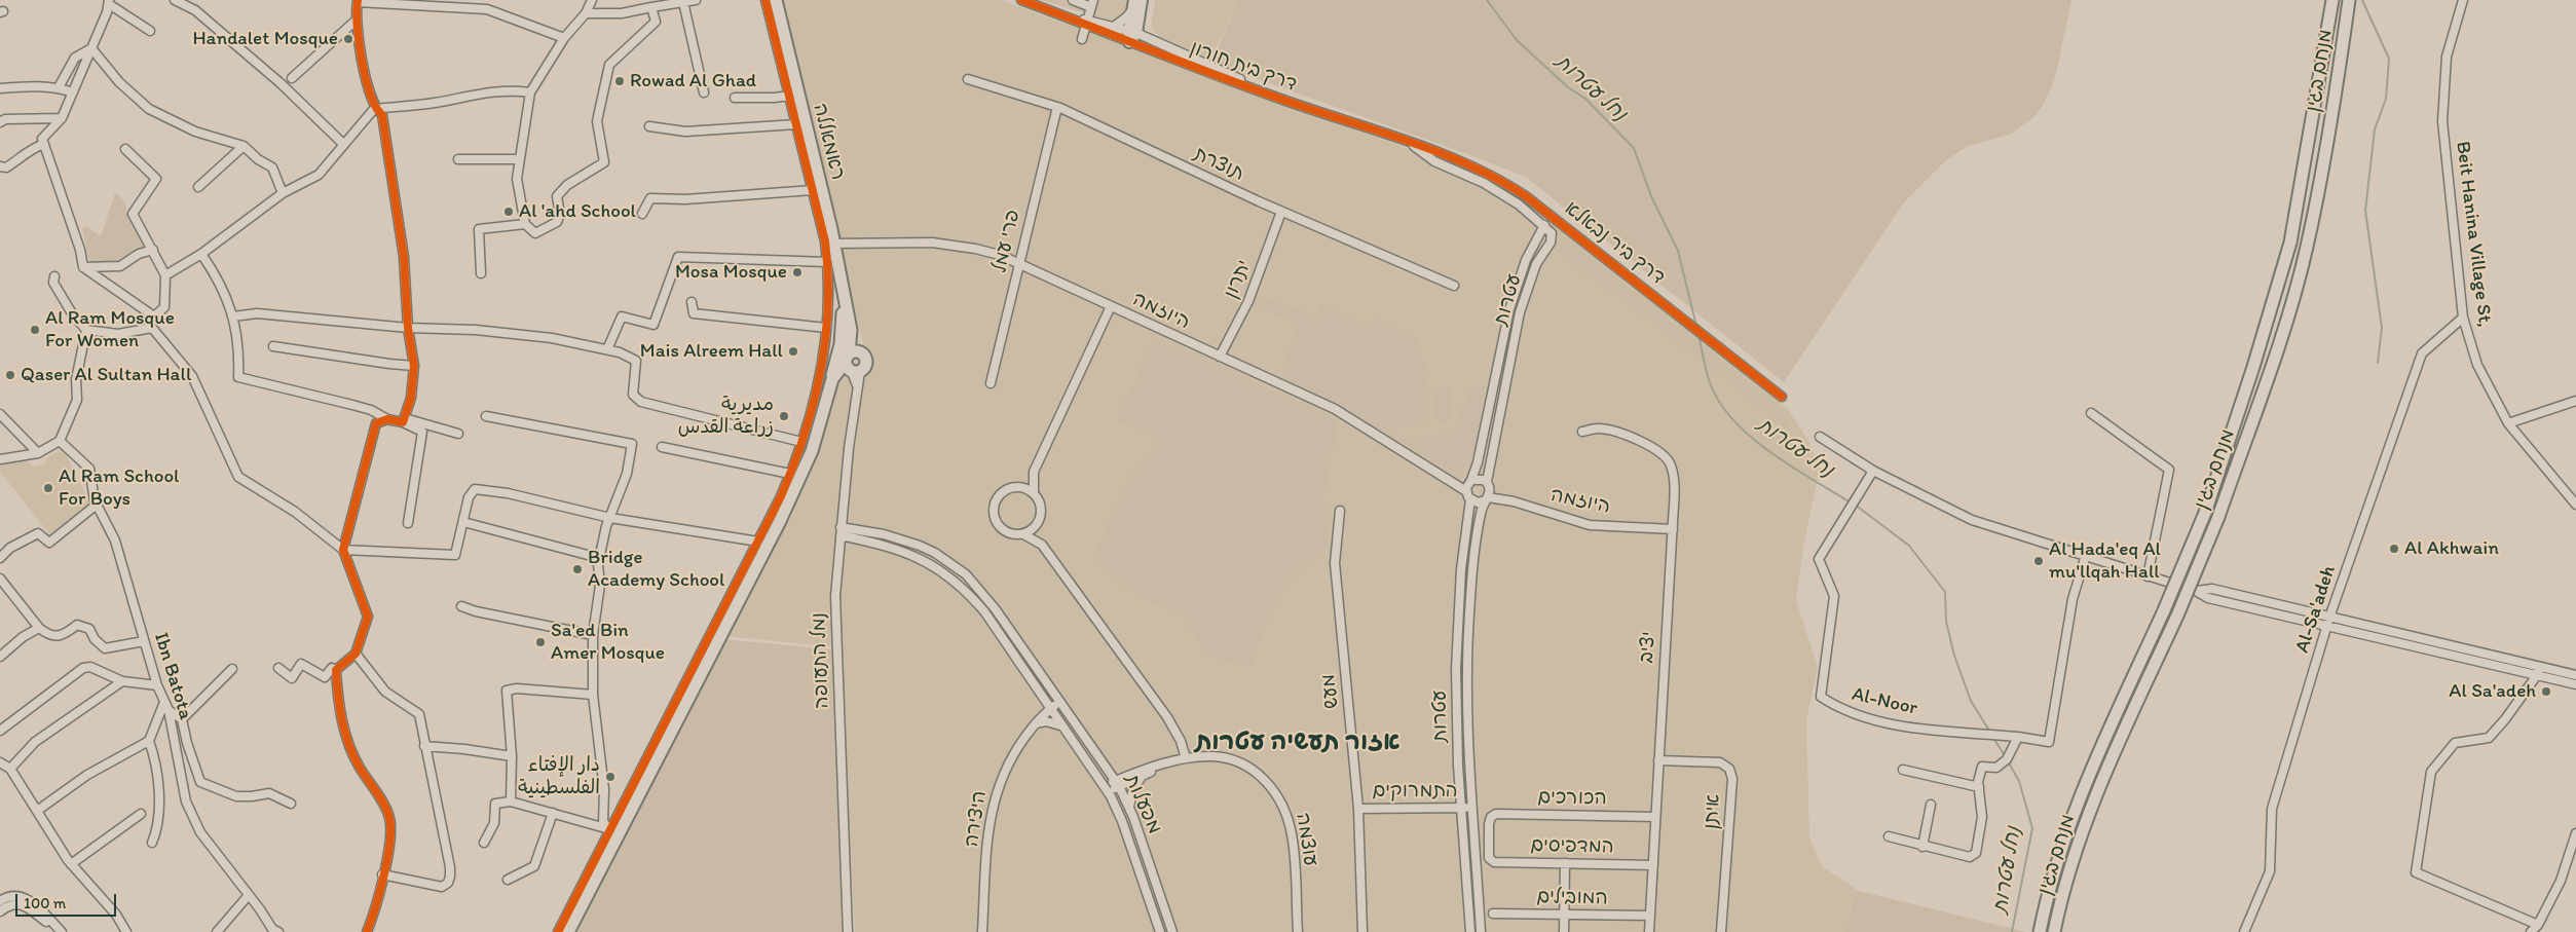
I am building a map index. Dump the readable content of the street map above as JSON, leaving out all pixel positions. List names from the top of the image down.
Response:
{
  "streets": {
    "highway": ["מנחם בגין", "ראמאללה"],
    "street": [
      "דרך בית חורון",
      "תוצרת",
      "Beit Hanina Village St,",
      "פרי עמל",
      "דרך ביר נבאלא",
      "יתרון",
      "עטרות",
      "היוזמה",
      "Al-Sa'adeh",
      "יציב",
      "נמל התעופה",
      "Ibn Batota",
      "מעש",
      "Al-Noor",
      "התמרוקים",
      "הכורכים",
      "מפעלות",
      "איתן",
      "היצירה",
      "עוצמה",
      "המדפיסים",
      "המובילים"
    ]
  },
  "crossings": [
    ["דרך בית חורון", "דרך ביר נבאלא"],
    ["ראמאללה", "היוזמה"],
    ["ראמאללה", "נמל התעופה"],
    ["תוצרת", "פרי עמל"],
    ["תוצרת", "יתרון"],
    ["Beit Hanina Village St,", "Al-Sa'adeh"],
    ["פרי עמל", "היוזמה"],
    ["יתרון", "היוזמה"],
    ["עטרות", "היוזמה"],
    ["עטרות", "התמרוקים"],
    ["היוזמה", "יציב"],
    ["יציב", "הכורכים"],
    ["יציב", "איתן"],
    ["יציב", "המדפיסים"],
    ["יציב", "המובילים"],
    ["נמל התעופה", "מפעלות"],
    ["מעש", "התמרוקים"],
    ["הכורכים", "המדפיסים"],
    ["מפעלות", "היצירה"],
    ["מפעלות", "עוצמה"]
  ],
  "districts": ["אזור תעשיה עטרות"],
  "water": ["נחל עטרות"],
  "places": [
    "Handalet Mosque",
    "Rowad Al Ghad",
    "Al 'ahd School",
    "Mosa Mosque",
    "Al Ram Mosque For Women",
    "Mais Alreem Hall",
    "Qaser Al Sultan Hall",
    "مديرية زراعة القدس",
    "Al Ram School For Boys",
    "Al Akhwain",
    "Al Hada'eq Al mu'llqah Hall",
    "Bridge Academy School",
    "Sa'ed Bin Amer Mosque",
    "Al Sa'adeh",
    "دار الإفتاء الفلسطينية"
  ],
  "scale_bar": "100 m"
}
